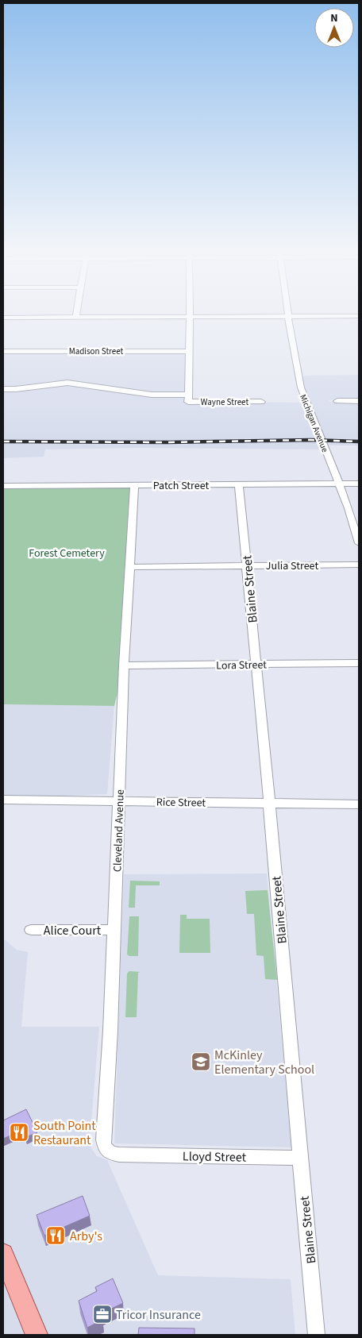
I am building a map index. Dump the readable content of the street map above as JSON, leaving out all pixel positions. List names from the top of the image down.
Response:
{
  "streets": {
    "street": [
      "Madison Street",
      "Wayne Street",
      "Michigan Avenue",
      "Patch Street",
      "Julia Street",
      "Blaine Street",
      "Lora Street",
      "Rice Street",
      "Cleveland Avenue",
      "Alice Court",
      "Lloyd Street"
    ]
  },
  "crossings": [
    ["Michigan Avenue", "Patch Street"],
    ["Patch Street", "Blaine Street"],
    ["Patch Street", "Cleveland Avenue"],
    ["Julia Street", "Blaine Street"],
    ["Julia Street", "Cleveland Avenue"],
    ["Blaine Street", "Lora Street"],
    ["Blaine Street", "Rice Street"],
    ["Blaine Street", "Lloyd Street"],
    ["Lora Street", "Cleveland Avenue"],
    ["Rice Street", "Cleveland Avenue"],
    ["Cleveland Avenue", "Alice Court"],
    ["Cleveland Avenue", "Lloyd Street"]
  ],
  "parks": ["Forest Cemetery"],
  "places": {
    "school or university": ["McKinley Elementary School"],
    "restaurant": ["South Point Restaurant", "Arby's"],
    "office": ["Tricor Insurance"]
  },
  "north": "top"
}
